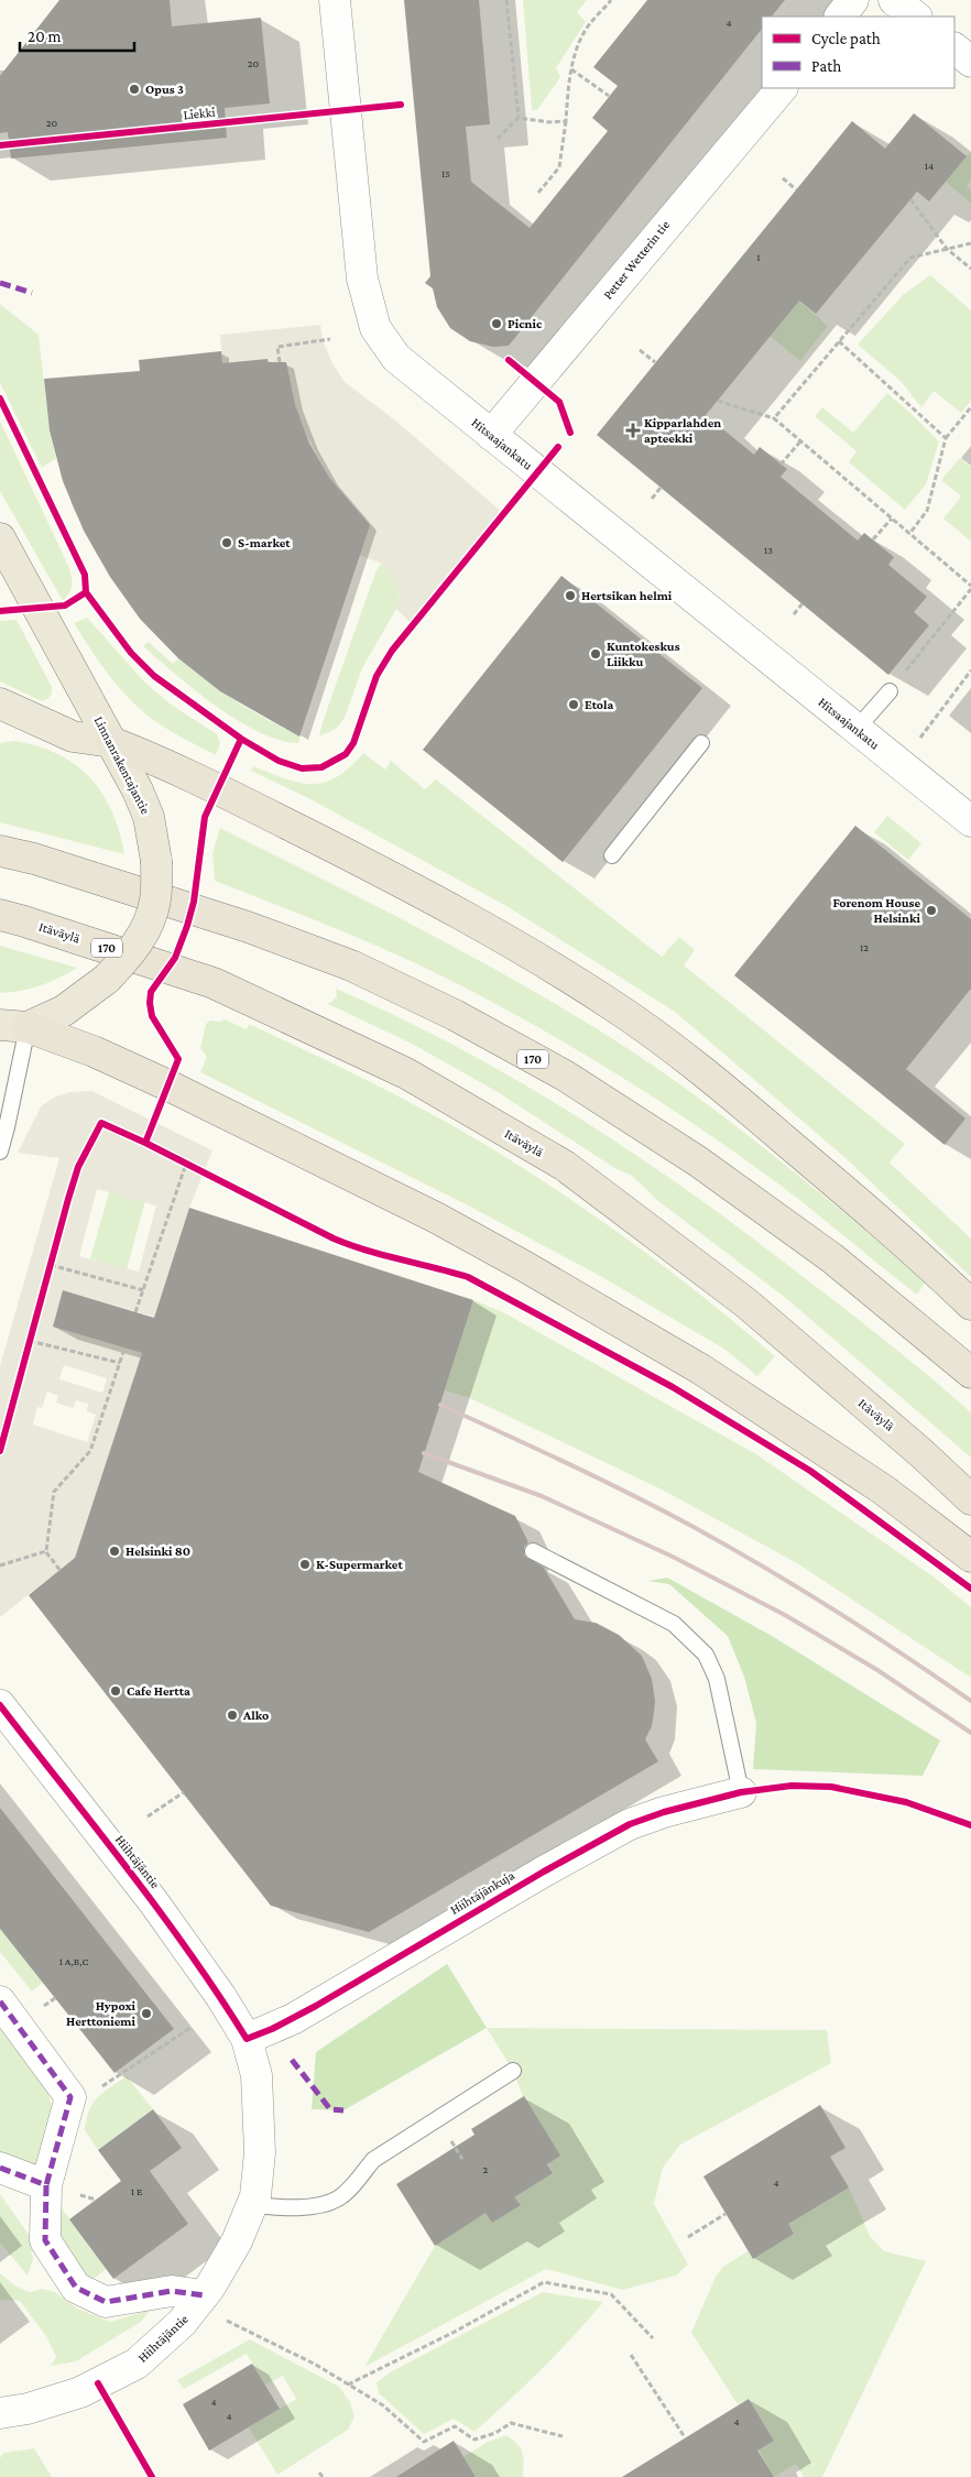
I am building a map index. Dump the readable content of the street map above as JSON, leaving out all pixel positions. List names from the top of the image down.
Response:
{
  "streets": {
    "highway": ["Itäväylä", "170"],
    "main road": ["Linnanrakentajantie"],
    "street": [
      "Petter Wetterin tie",
      "Hitsaajankatu",
      "Hiihtäjäntie",
      "Hiihtäjänkuja"
    ],
    "cycle path": ["Liekki"]
  },
  "crossings": [
    ["Petter Wetterin tie", "Hitsaajankatu"],
    ["Hiihtäjäntie", "Hiihtäjänkuja"]
  ],
  "places": {
    "other": [
      "Opus 3",
      "Picnic",
      "S-market",
      "Hertsikan helmi",
      "Kuntokeskus Liikku",
      "Etola",
      "Forenom House Helsinki",
      "Helsinki 80",
      "K-Supermarket",
      "Cafe Hertta",
      "Alko",
      "Hypoxi Herttoniemi"
    ],
    "health": ["Kipparlahden apteekki"]
  },
  "house_numbers": [
    "4",
    "20",
    "20",
    "14",
    "15",
    "1",
    "13",
    "12",
    "1 A,B,C",
    "2",
    "4",
    "1 E",
    "4",
    "4",
    "4"
  ],
  "legend": ["Cycle path", "Path"],
  "scale_bar": "20 m"
}
